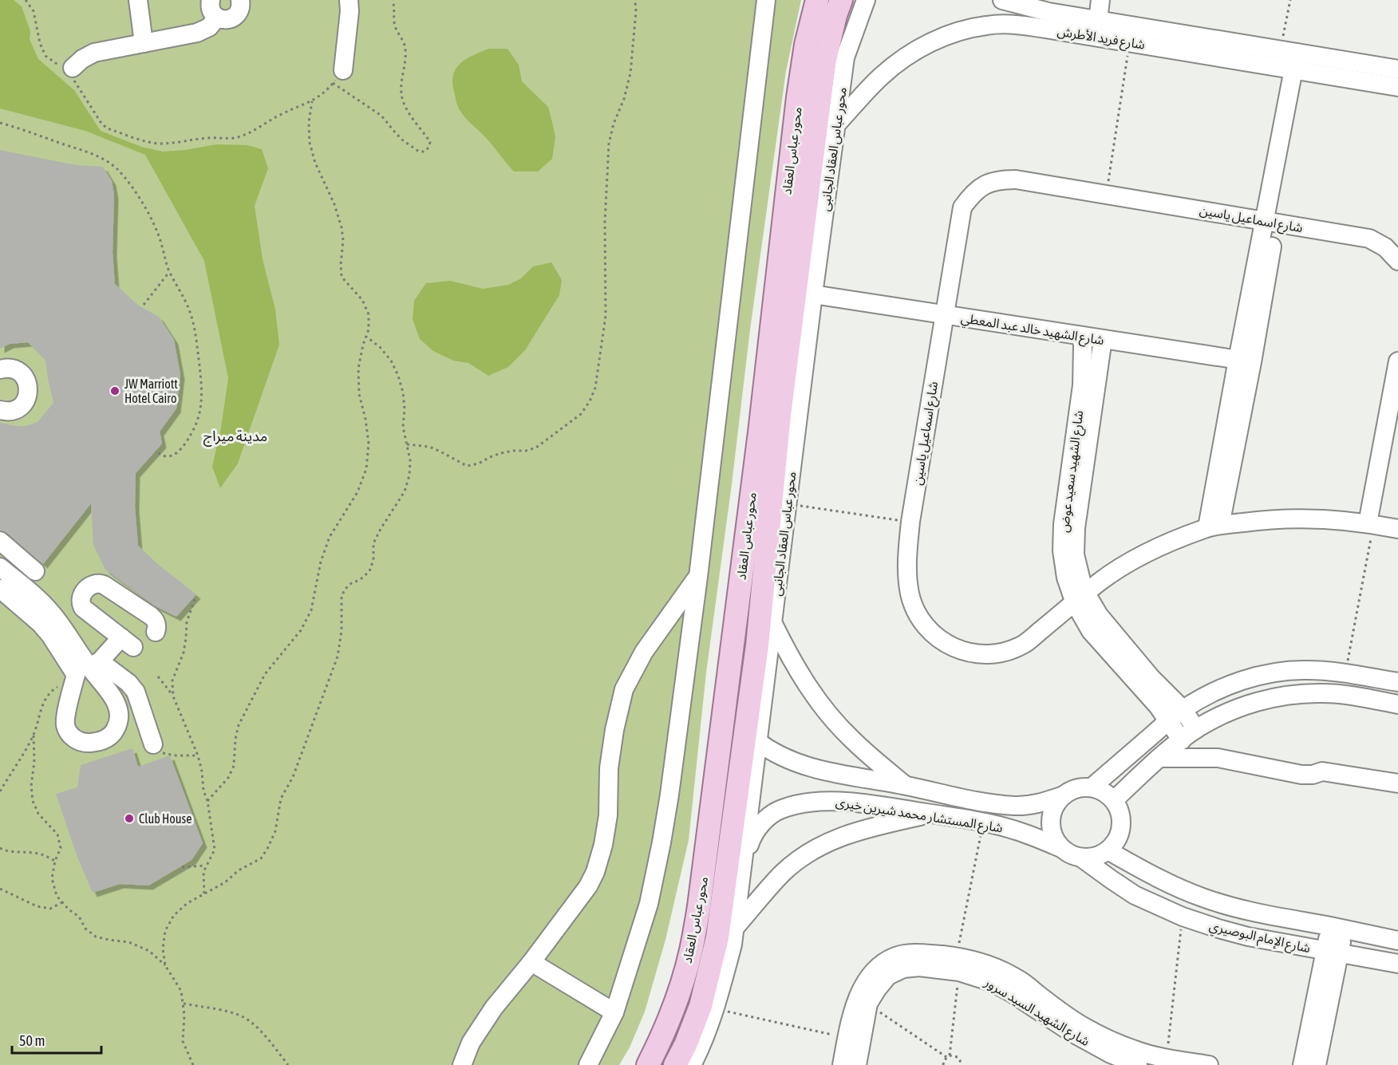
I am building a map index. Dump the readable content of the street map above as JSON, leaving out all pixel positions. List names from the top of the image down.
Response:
{
  "streets": {
    "main road": ["محور عباس العقاد"],
    "street": [
      "شارع فريد الأطرش",
      "محور عباس العقاد الجانبى",
      "شارع اسماعيل ياسين",
      "شارع الشهيد خالد عبد المعطي",
      "شارع الشهيد سعيد عوض",
      "شارع المستشار محمد شيرين خيرى",
      "شارع الإمام البوصيري",
      "شارع الشهيد السيد سرور"
    ]
  },
  "crossings": [
    ["شارع فريد الأطرش", "محور عباس العقاد الجانبى"],
    ["محور عباس العقاد الجانبى", "محور عباس العقاد"],
    ["محور عباس العقاد الجانبى", "شارع الشهيد خالد عبد المعطي"],
    ["محور عباس العقاد الجانبى", "شارع المستشار محمد شيرين خيرى"],
    ["محور عباس العقاد", "شارع المستشار محمد شيرين خيرى"],
    ["شارع اسماعيل ياسين", "شارع الشهيد خالد عبد المعطي"],
    ["شارع اسماعيل ياسين", "شارع الشهيد سعيد عوض"],
    ["شارع الشهيد خالد عبد المعطي", "شارع الشهيد سعيد عوض"],
    ["شارع المستشار محمد شيرين خيرى", "شارع الإمام البوصيري"]
  ],
  "districts": ["مدينة ميراج"],
  "places": ["JW Marriott Hotel Cairo", "Club House"],
  "scale_bar": "50 m"
}
